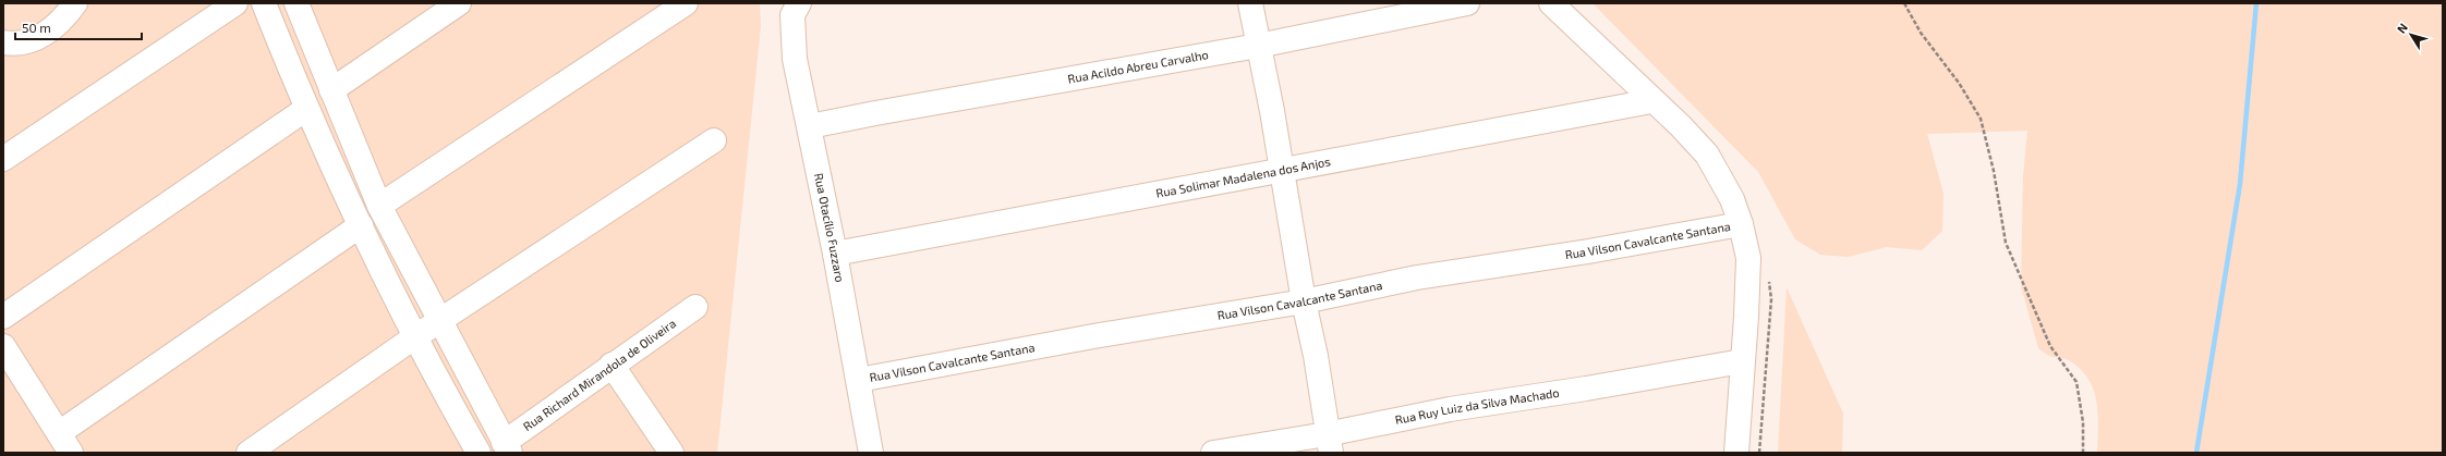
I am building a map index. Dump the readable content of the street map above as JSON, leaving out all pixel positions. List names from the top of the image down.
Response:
{
  "streets": {
    "street": [
      "Rua Acildo Abreu Carvalho",
      "Rua Solimar Madalena dos Anjos",
      "Rua Otacílio Fuzzaro",
      "Rua Vilson Cavalcante Santana",
      "Rua Richard Mirandola de Oliveira",
      "Rua Ruy Luiz da Silva Machado"
    ]
  },
  "crossings": [
    ["Rua Acildo Abreu Carvalho", "Rua Otacílio Fuzzaro"],
    ["Rua Solimar Madalena dos Anjos", "Rua Otacílio Fuzzaro"],
    ["Rua Otacílio Fuzzaro", "Rua Vilson Cavalcante Santana"]
  ],
  "scale_bar": "50 m",
  "north": "top left"
}
